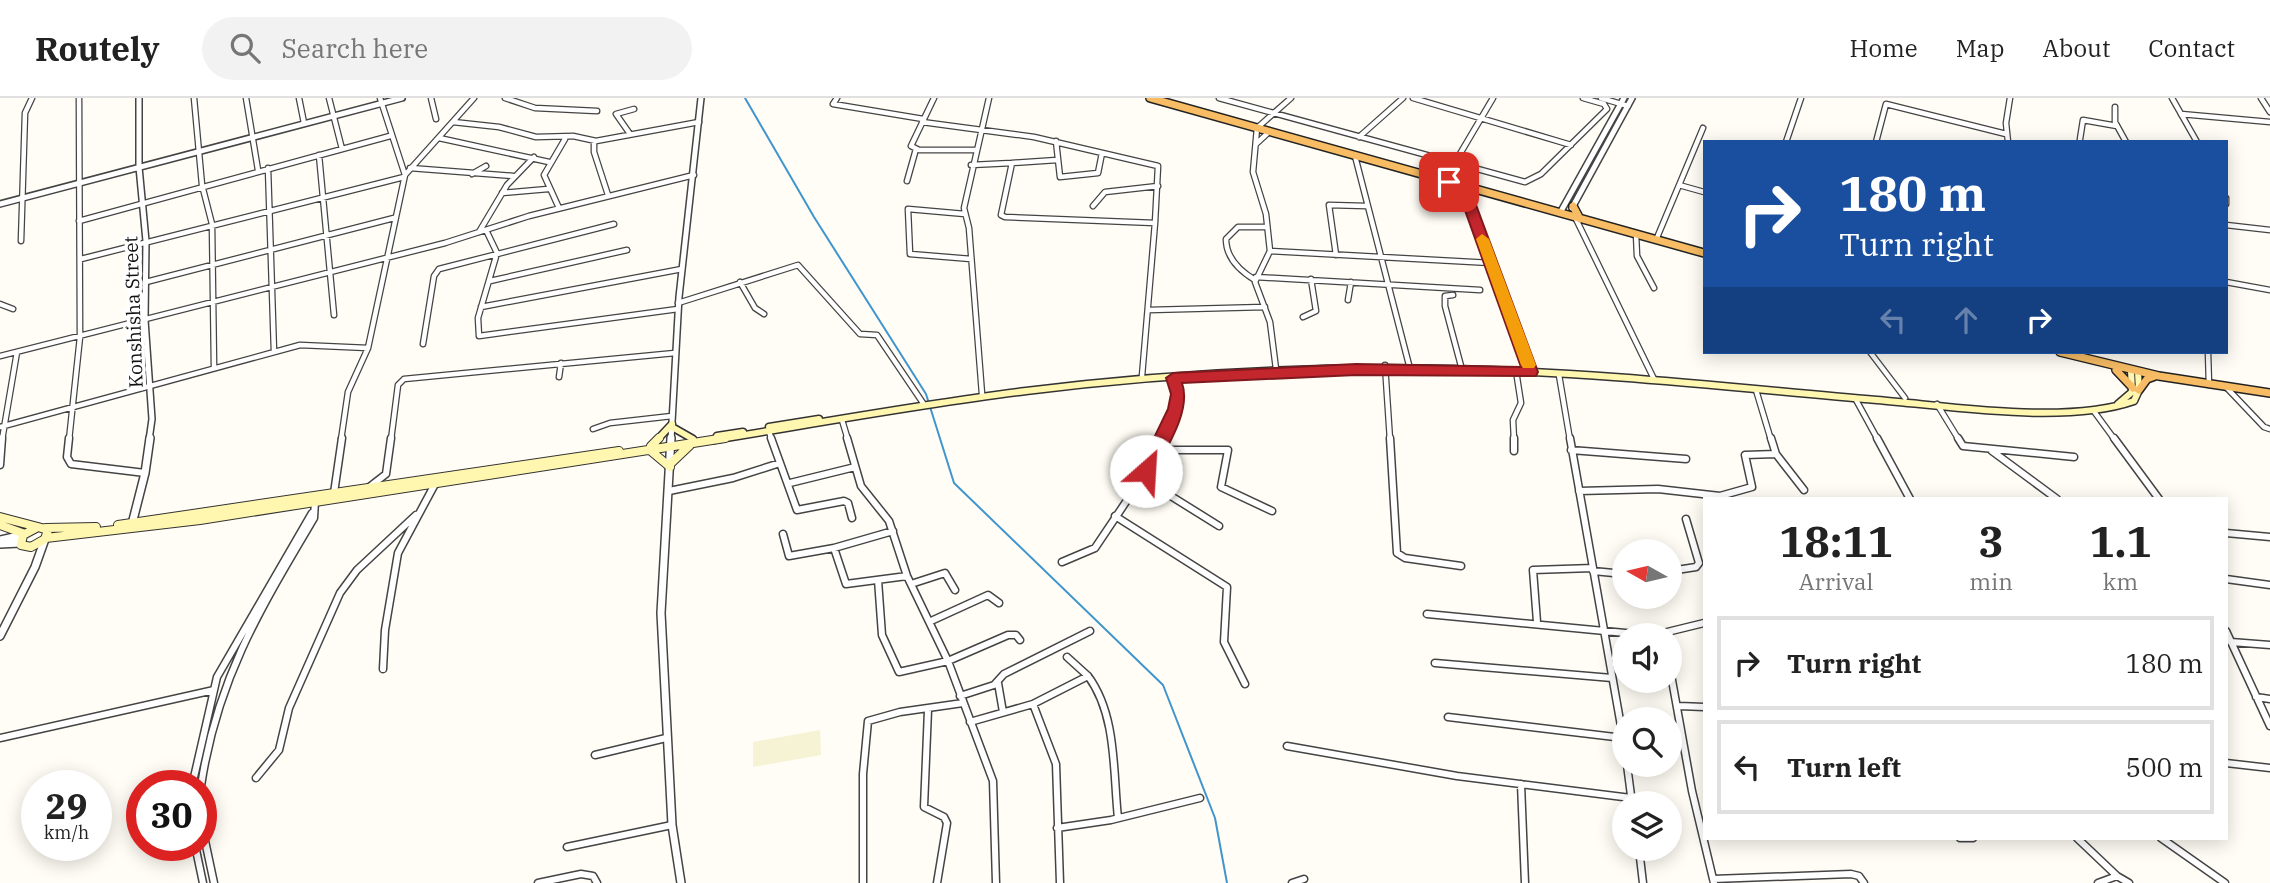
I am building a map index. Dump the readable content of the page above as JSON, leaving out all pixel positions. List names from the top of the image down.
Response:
{
  "streets": {
    "street": ["Konshisha Street"]
  },
  "north": "left",
  "page": {
    "header": "Routely",
    "search": "Search here",
    "nav": [
      "Home",
      "Map",
      "About",
      "Contact"
    ],
    "turn": ["180 m", "Turn right"],
    "eta": [
      "18:11",
      "Arrival",
      "3",
      "min",
      "1.1",
      "km"
    ],
    "list": [
      {
        "name": "Turn right",
        "value": "180 m"
      },
      {
        "name": "Turn left",
        "value": "500 m"
      }
    ],
    "speed": "29 km/h",
    "limit": "30"
  }
}
